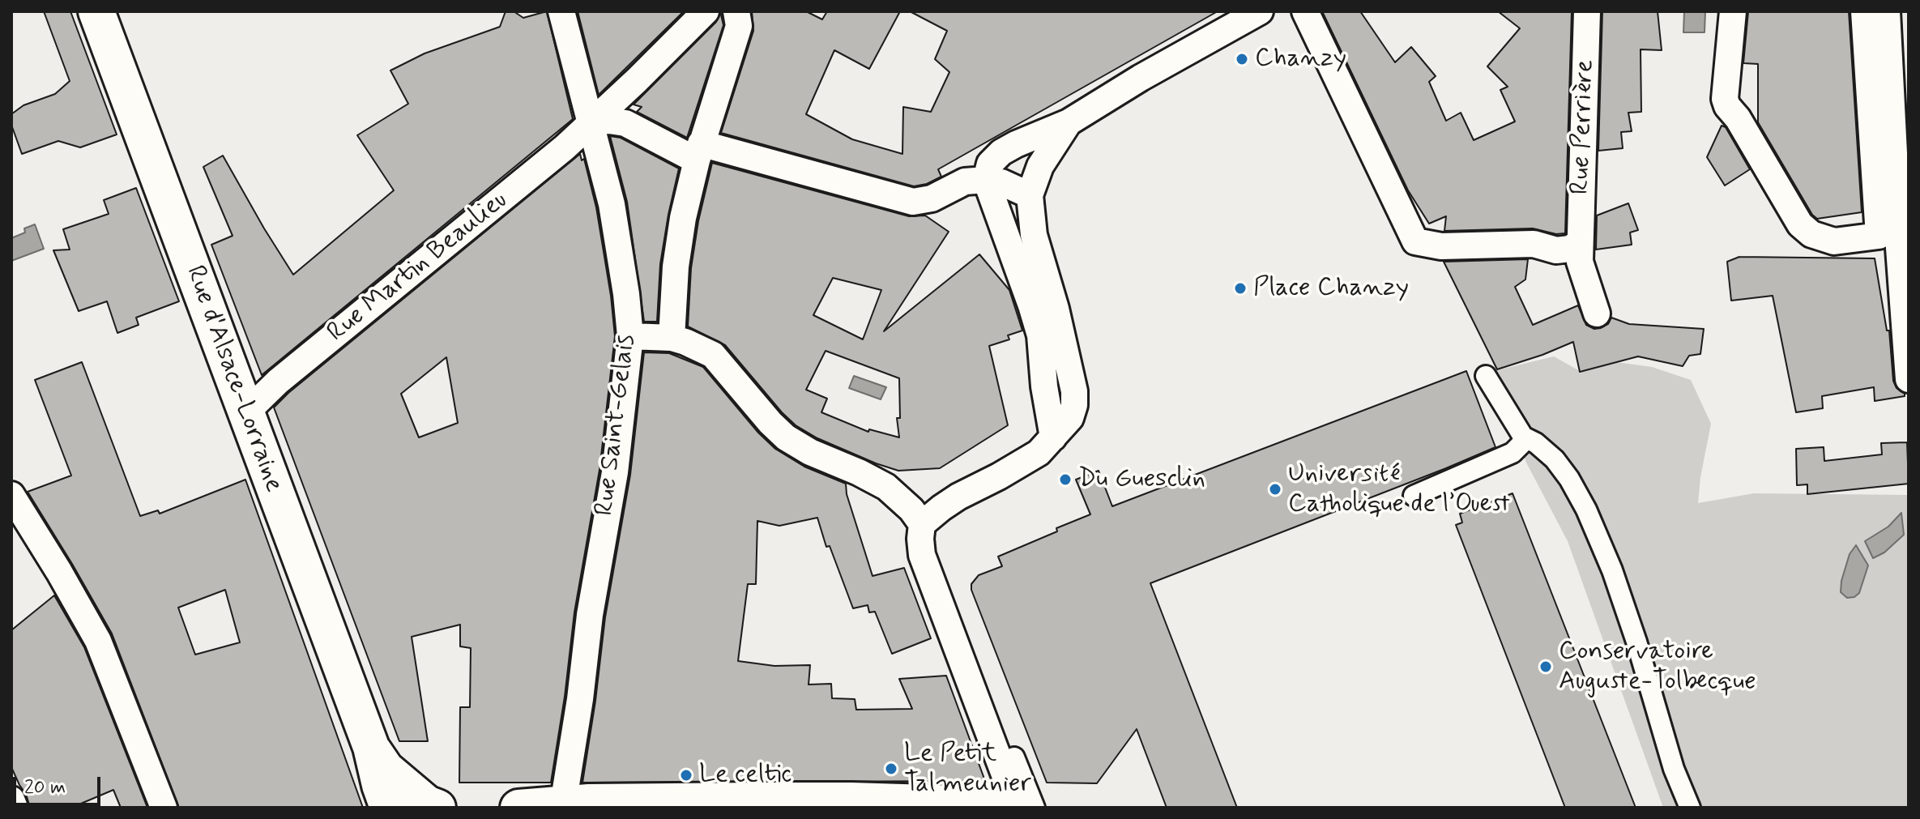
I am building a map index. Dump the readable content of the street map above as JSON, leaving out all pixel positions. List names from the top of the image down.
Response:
{
  "streets": {
    "main road": ["Rue d'Alsace-Lorraine"],
    "street": ["Rue Perrière", "Rue Martin Beaulieu", "Rue Saint-Gelais"]
  },
  "crossings": [
    ["Rue Martin Beaulieu", "Rue d'Alsace-Lorraine"],
    ["Rue Martin Beaulieu", "Rue Saint-Gelais"]
  ],
  "places": [
    "Chanzy",
    "Place Chanzy",
    "Du Guesclin",
    "Université Catholique de l’Ouest",
    "Conservatoire Auguste-Tolbecque",
    "Le Petit Talmeunier",
    "Le celtic"
  ],
  "scale_bar": "20 m"
}
